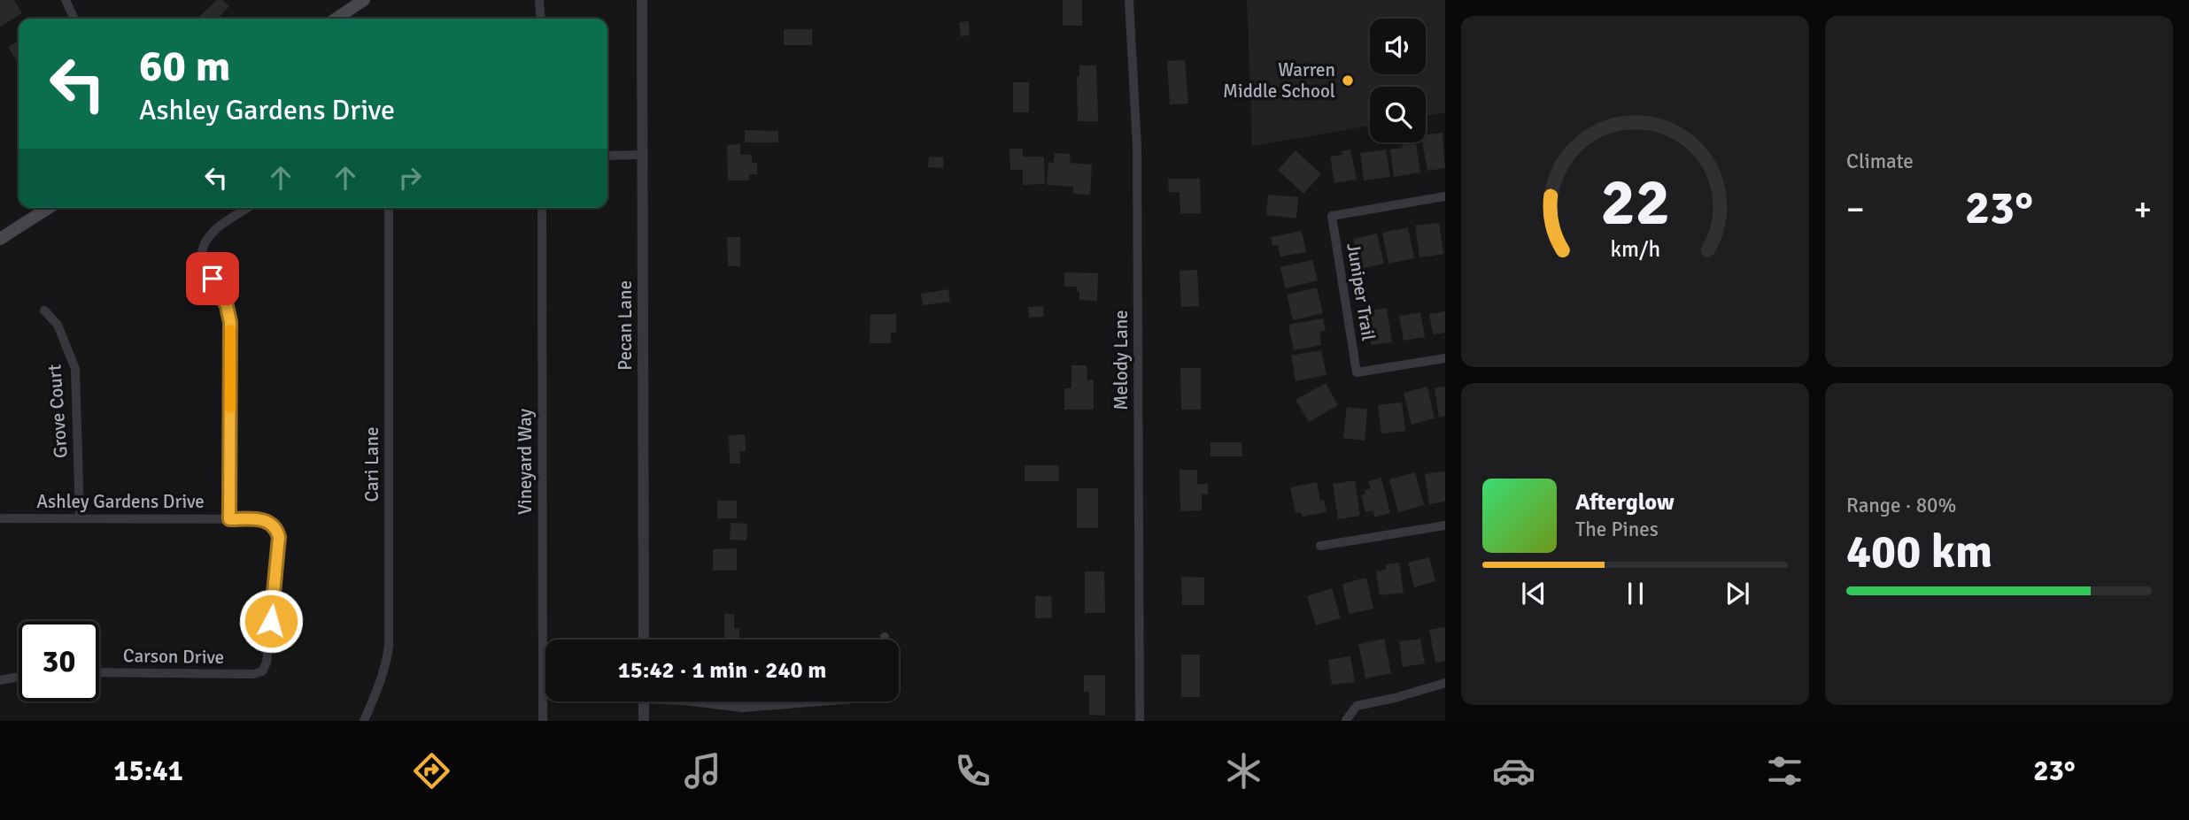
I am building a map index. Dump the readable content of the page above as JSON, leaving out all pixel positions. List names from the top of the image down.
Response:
{
  "streets": {
    "street": [
      "Juniper Trail",
      "Pecan Lane",
      "Melody Lane",
      "Grove Court",
      "Vineyard Way",
      "Cari Lane",
      "Ashley Gardens Drive",
      "Carson Drive"
    ]
  },
  "crossings": [
    ["Grove Court", "Ashley Gardens Drive"],
    ["Ashley Gardens Drive", "Carson Drive"]
  ],
  "places": ["Warren Middle School"],
  "page": {
    "tile": [
      "Climate",
      ["Range · 80%", "400 km"]
    ],
    "turn": ["60 m", "Ashley Gardens Drive"],
    "heat": ["−", "23°", "+"],
    "song": ["Afterglow", "The Pines"],
    "limit": "30",
    "trip": "15:42 · 1 min · 240 m",
    "tabs": ["15:41", "23°"],
    "gauge": ["22", "km/h"]
  }
}
